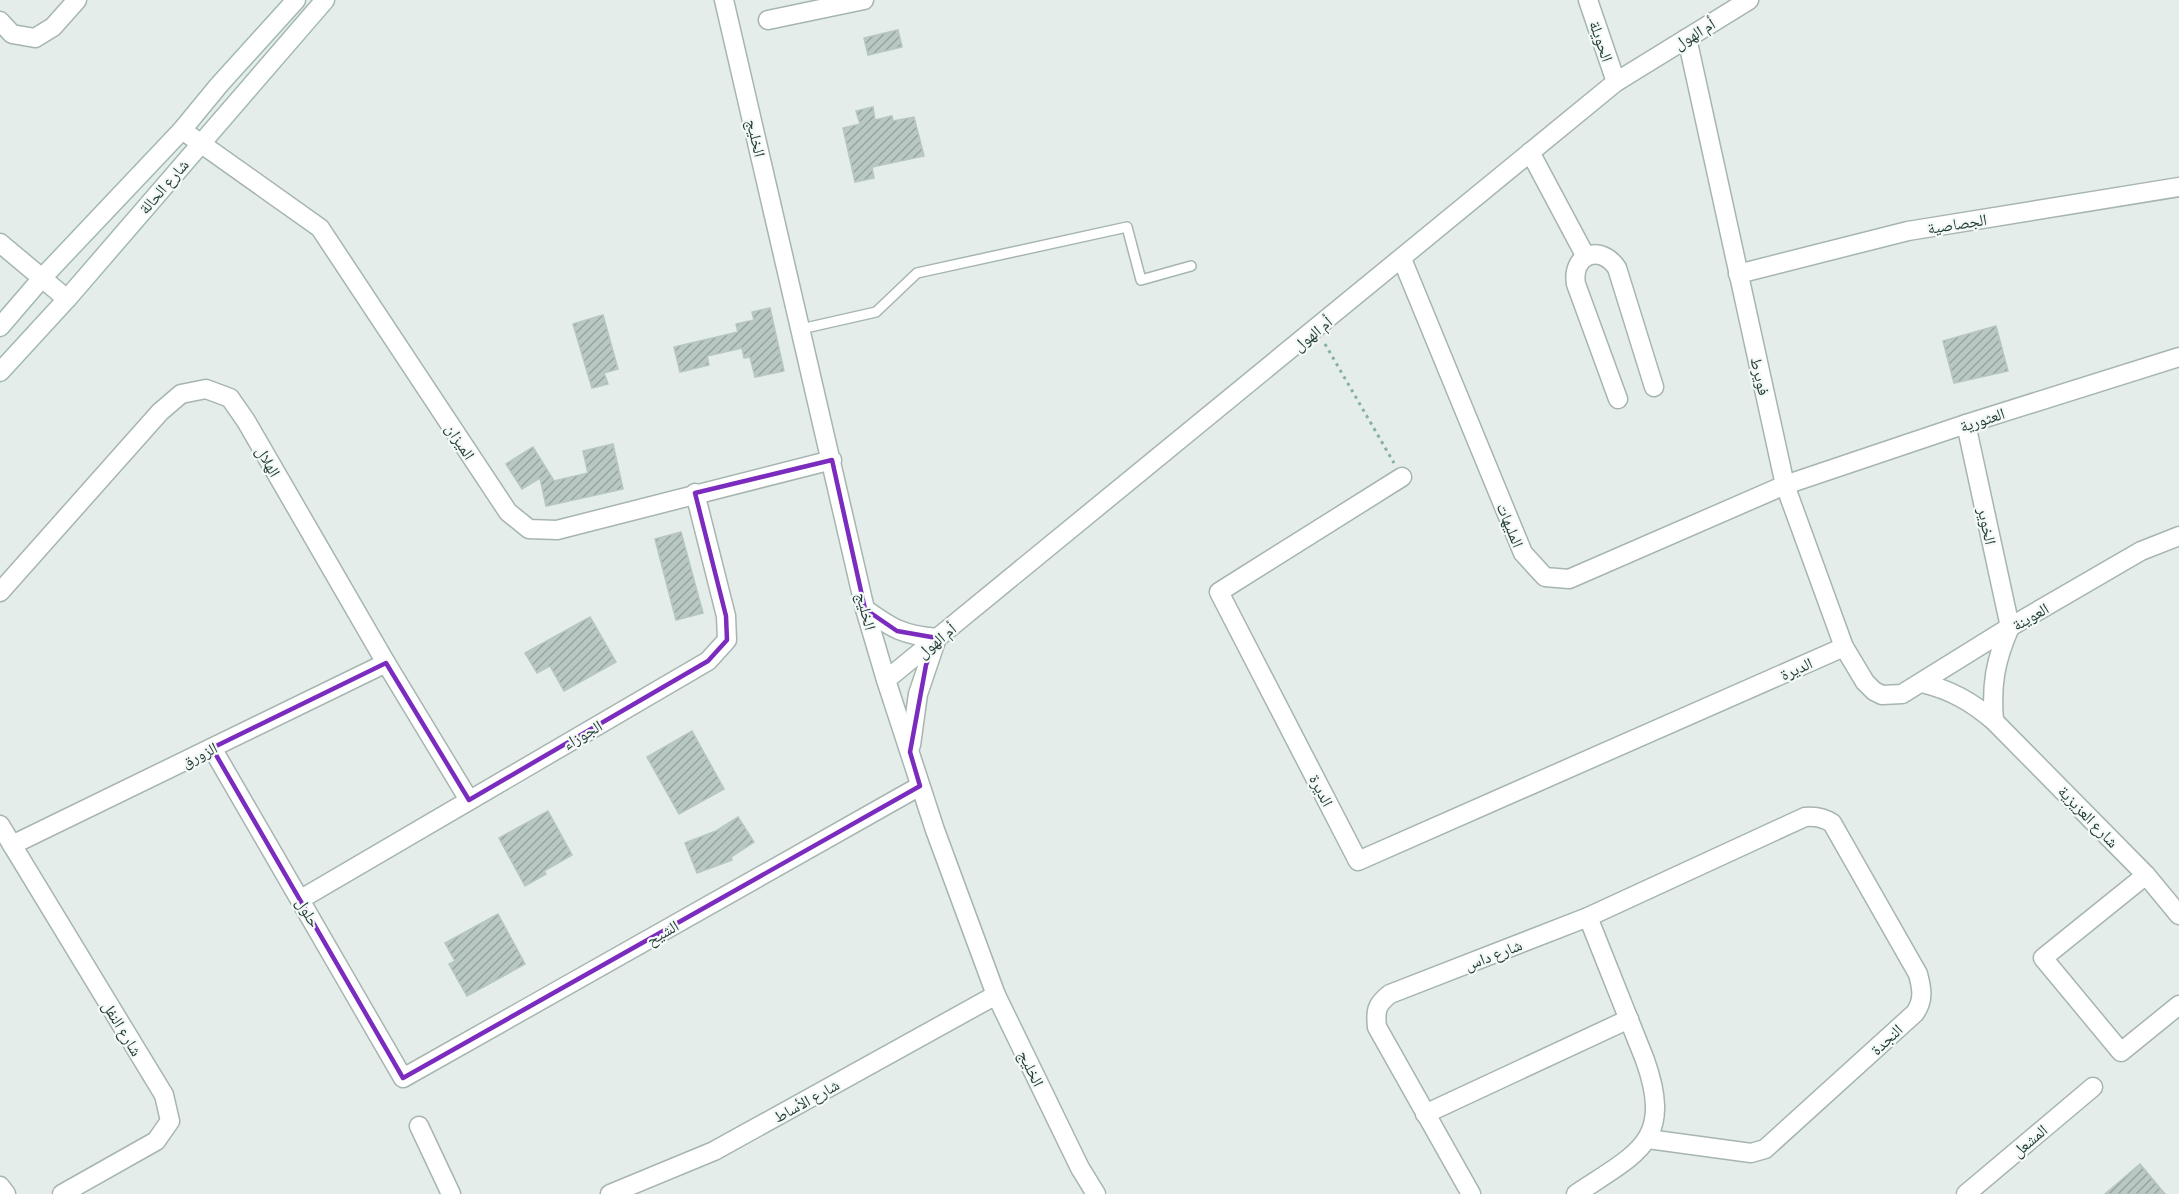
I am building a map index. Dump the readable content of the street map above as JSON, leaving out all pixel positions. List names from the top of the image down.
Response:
{
  "streets": {
    "street": [
      "أم الهول",
      "الحويلة",
      "الخليج",
      "شارع الحالة",
      "الجصاصية",
      "فويرط",
      "العثورية",
      "الميزان",
      "الهلال",
      "المليهات",
      "الخوير",
      "العوينة",
      "الديرة",
      "الجوزاء",
      "الزورق",
      "شارع العزيزية",
      "حلول",
      "الشيح",
      "شارع داس",
      "شارع النفل",
      "النجدة",
      "شارع الأساط",
      "المشعل"
    ]
  },
  "crossings": [
    ["أم الهول", "الحويلة"],
    ["أم الهول", "الخليج"],
    ["أم الهول", "فويرط"],
    ["أم الهول", "المليهات"],
    ["الخليج", "الميزان"],
    ["الخليج", "الشيح"],
    ["الخليج", "شارع الأساط"],
    ["شارع الحالة", "الميزان"],
    ["الجصاصية", "فويرط"],
    ["فويرط", "العثورية"],
    ["فويرط", "المليهات"],
    ["فويرط", "العوينة"],
    ["فويرط", "الديرة"],
    ["العثورية", "المليهات"],
    ["العثورية", "الخوير"],
    ["الميزان", "الجوزاء"],
    ["الهلال", "الجوزاء"],
    ["الهلال", "الزورق"],
    ["الخوير", "العوينة"],
    ["العوينة", "شارع العزيزية"],
    ["الجوزاء", "حلول"],
    ["الزورق", "حلول"],
    ["الزورق", "شارع النفل"],
    ["حلول", "الشيح"],
    ["شارع داس", "النجدة"]
  ]
}
